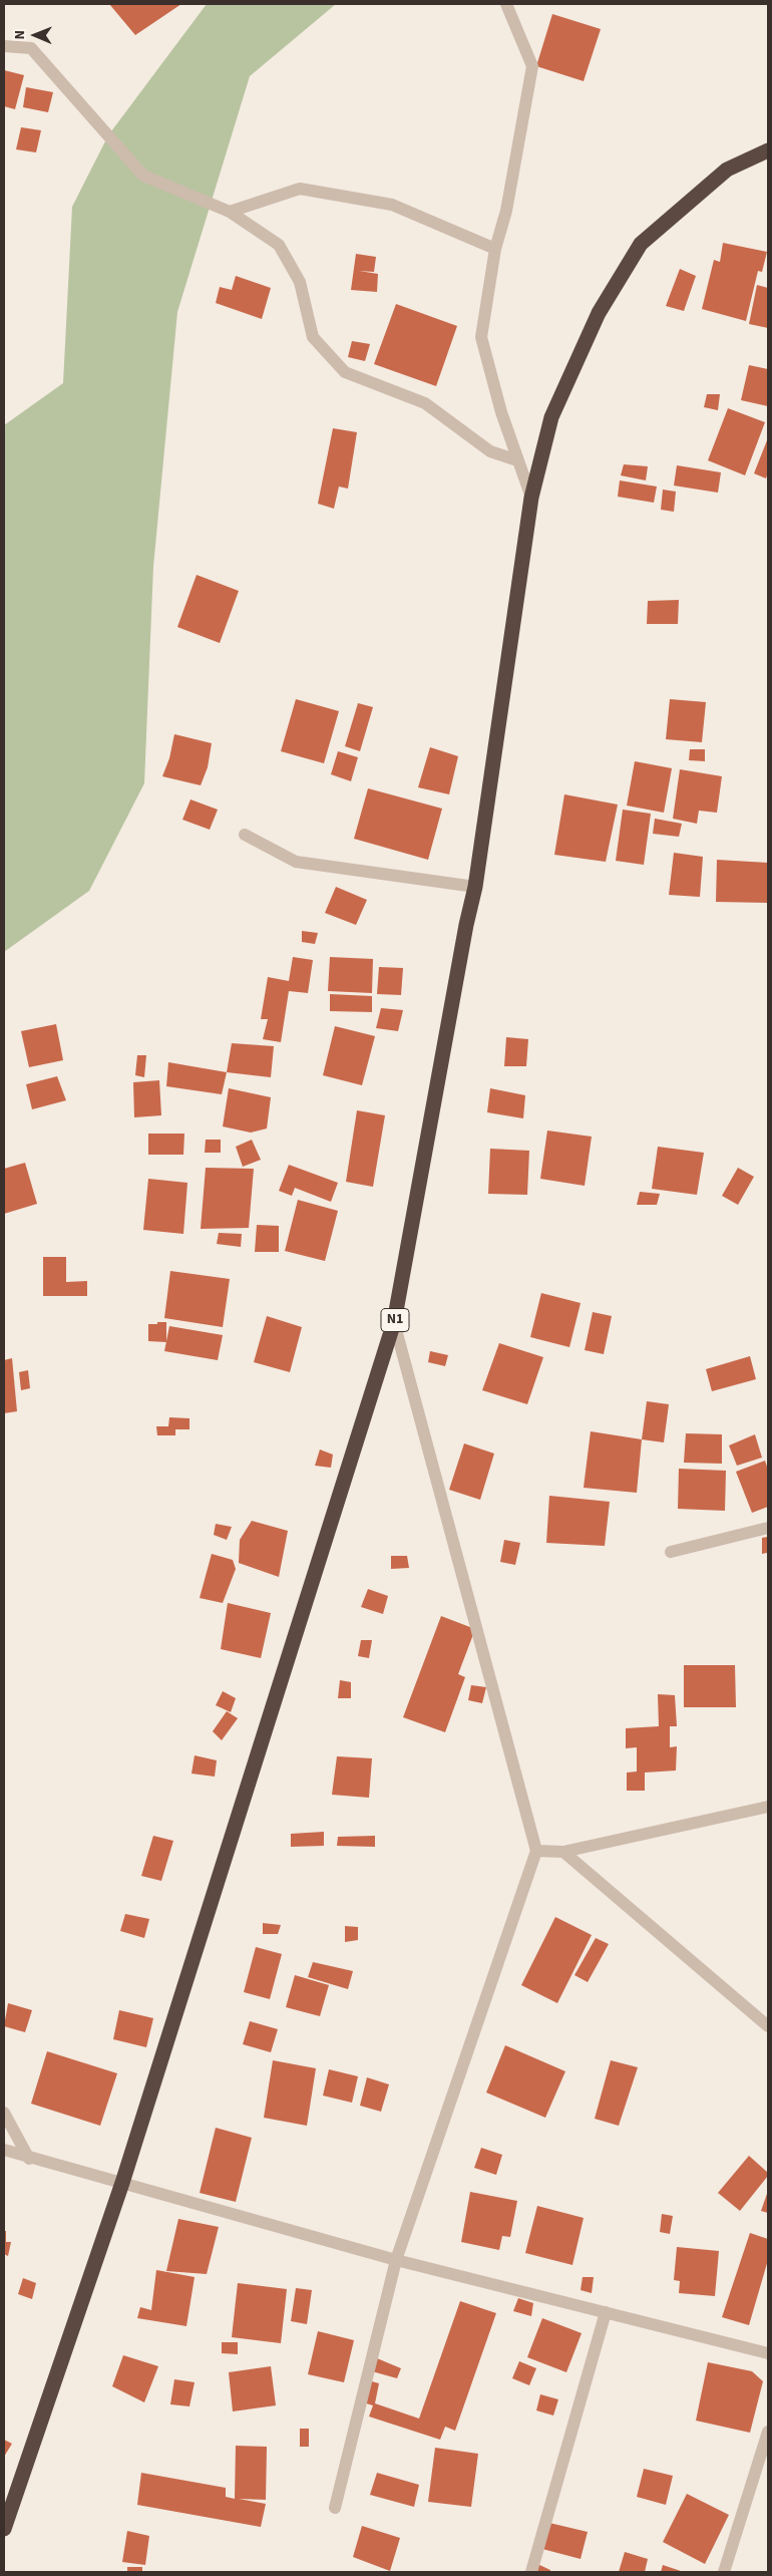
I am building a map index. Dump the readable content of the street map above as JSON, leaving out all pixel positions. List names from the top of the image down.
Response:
{
  "streets": {
    "highway": ["N1"]
  },
  "north": "left"
}
